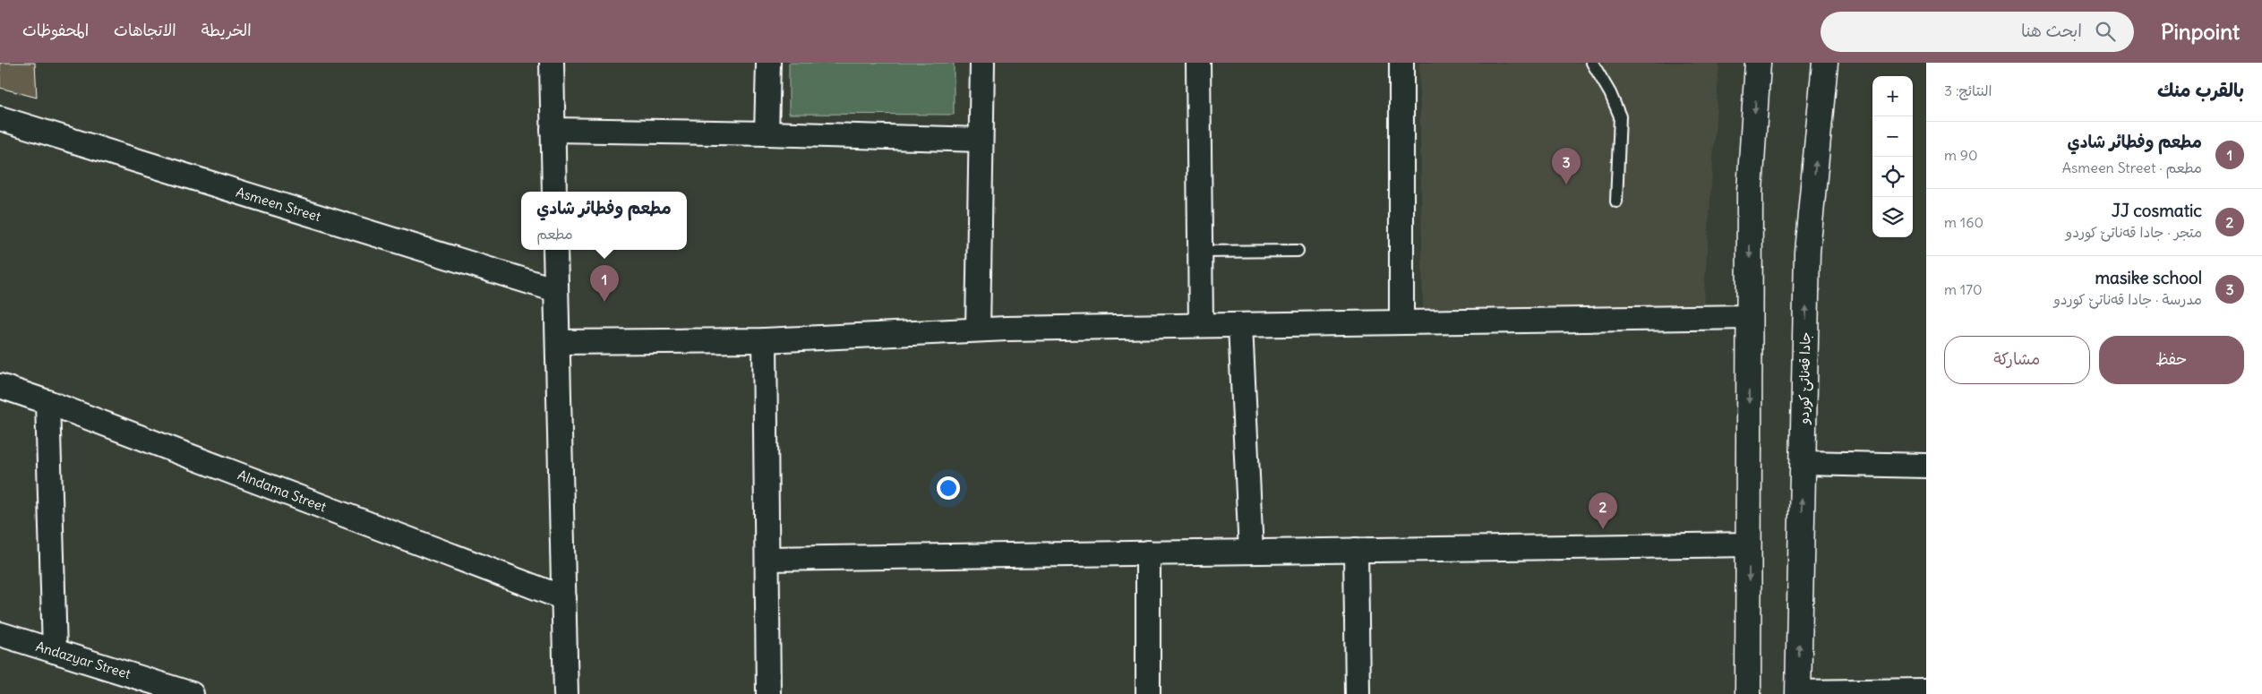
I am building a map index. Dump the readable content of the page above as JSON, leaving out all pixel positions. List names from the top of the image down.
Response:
{
  "streets": {
    "street": [
      "Asmeen Street",
      "جادا قەناتێ کوردو",
      "Alndama Street",
      "Andazyar Street"
    ]
  },
  "page": {
    "header": "Pinpoint",
    "search": "ابحث هنا",
    "nav": ["الخريطة", "الاتجاهات", "المحفوظات"],
    "heading": ["بالقرب منك", "النتائج: 3"],
    "map_buttons": ["+", "−"],
    "list": [
      {
        "mark": "1",
        "name": "مطعم وفطائر شادي",
        "note": "مطعم · Asmeen Street",
        "value": "90 m"
      },
      {
        "mark": "2",
        "name": "JJ cosmatic",
        "note": "متجر · جادا قەناتێ کوردو",
        "value": "160 m"
      },
      {
        "mark": "3",
        "name": "masike school",
        "note": "مدرسة · جادا قەناتێ کوردو",
        "value": "170 m"
      }
    ],
    "pins": ["3", "1", "2"],
    "popup": ["مطعم وفطائر شادي", "مطعم"],
    "buttons": ["حفظ", "مشاركة"]
  }
}
